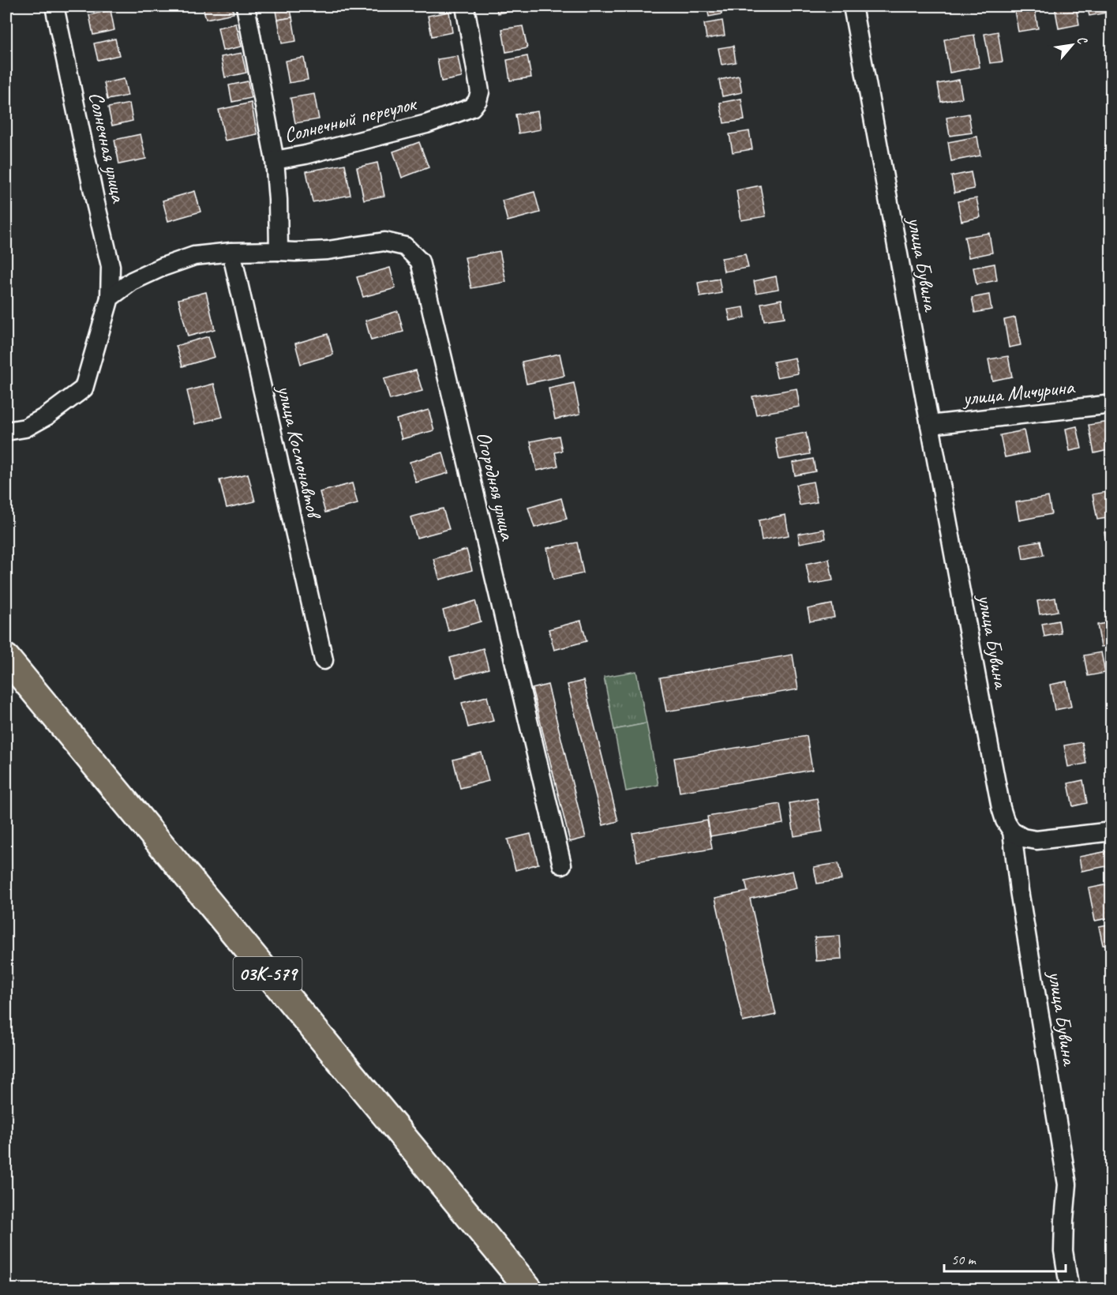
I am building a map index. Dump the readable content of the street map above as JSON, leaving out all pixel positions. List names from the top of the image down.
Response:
{
  "streets": {
    "main road": ["03К-579"],
    "street": [
      "Солнечный переулок",
      "Солнечная улица",
      "улица Бувина",
      "улица Мичурина",
      "улица Космонавтов",
      "Огородняя улица"
    ]
  },
  "crossings": [
    ["Солнечный переулок", "Огородняя улица"],
    ["улица Бувина", "улица Мичурина"]
  ],
  "scale_bar": "50 m",
  "north": "top right"
}
